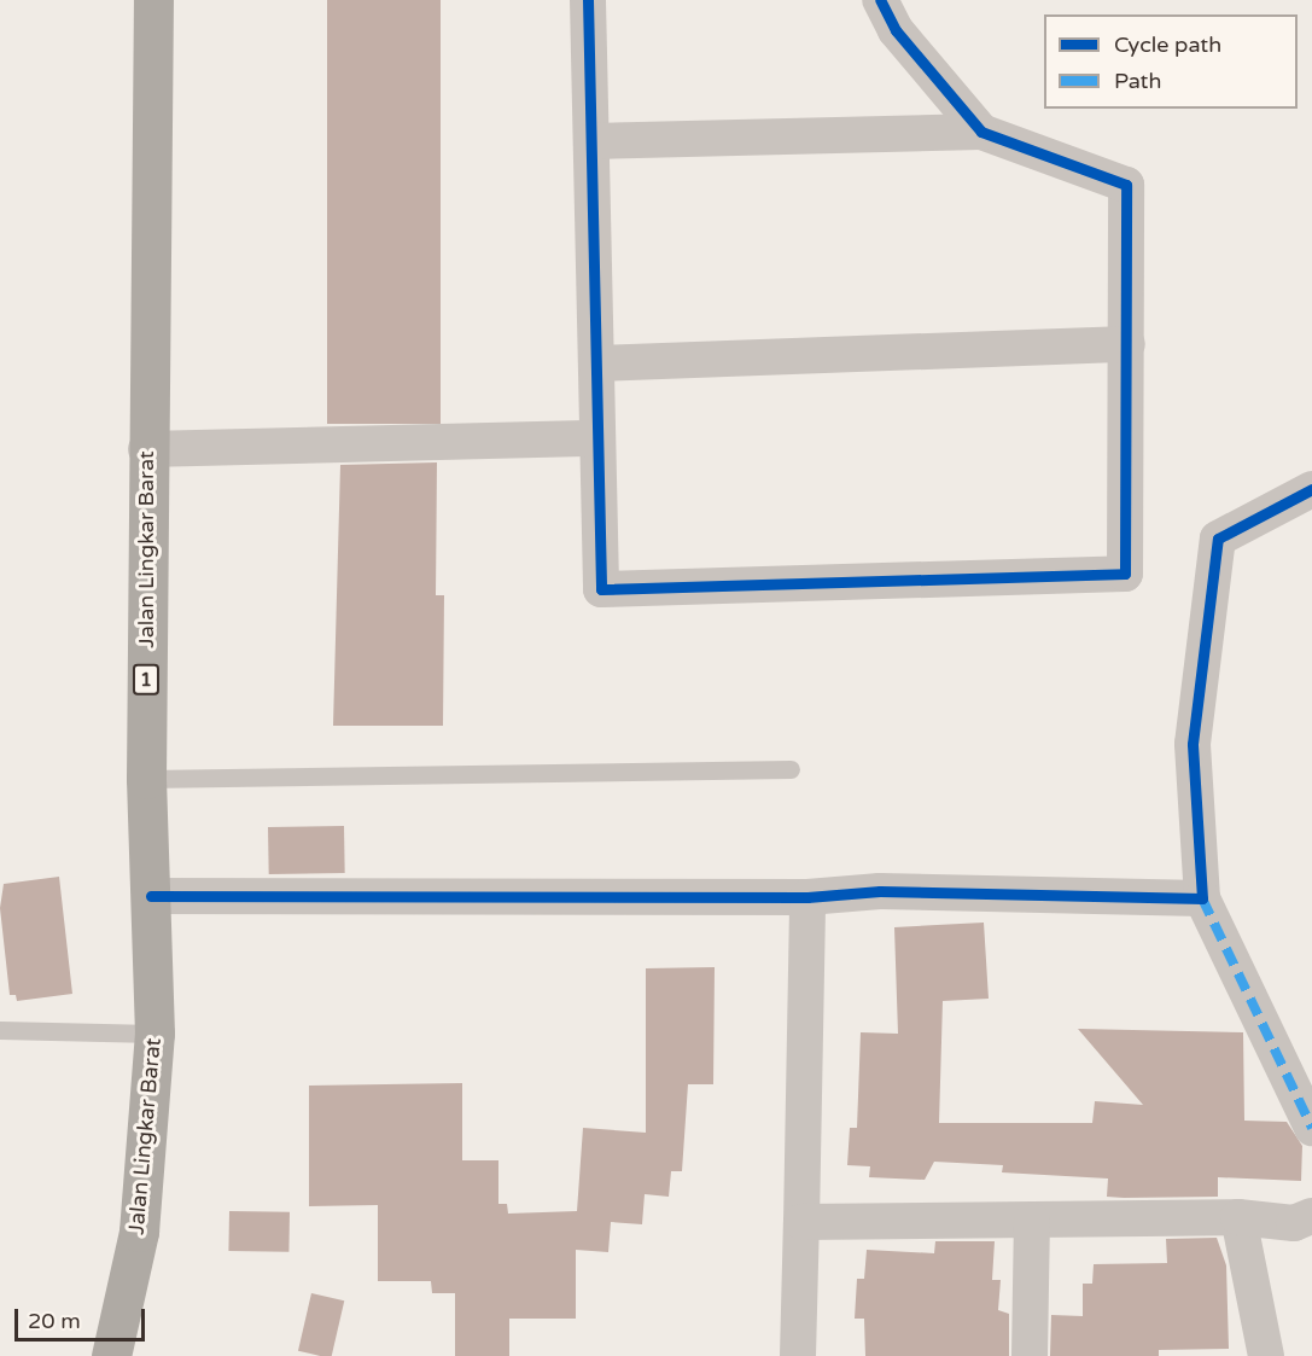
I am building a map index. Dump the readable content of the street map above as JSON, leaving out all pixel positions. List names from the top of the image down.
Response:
{
  "streets": {
    "highway": ["Jalan Lingkar Barat", "1"]
  },
  "legend": ["Cycle path", "Path"],
  "scale_bar": "20 m"
}
